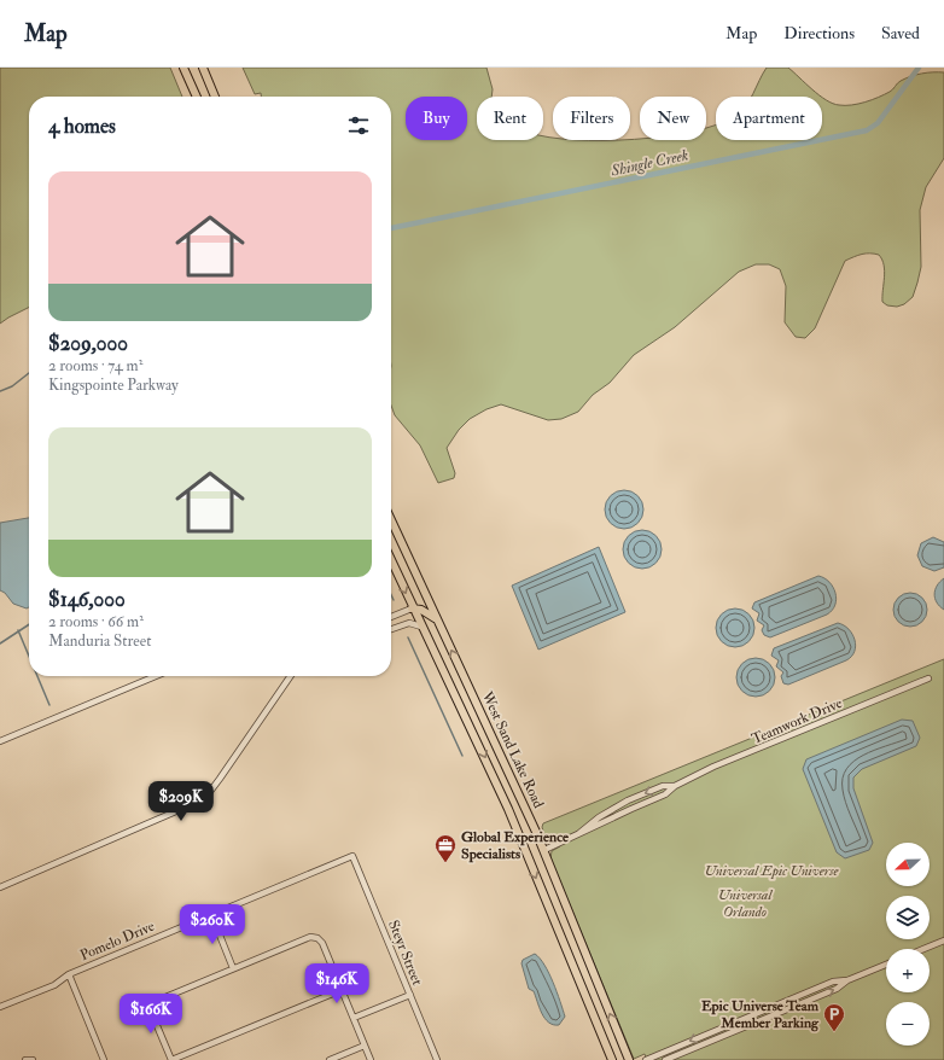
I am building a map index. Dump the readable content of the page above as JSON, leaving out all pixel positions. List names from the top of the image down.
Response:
{
  "streets": {
    "main road": ["West Sand Lake Road"],
    "street": ["Teamwork Drive", "Pomelo Drive", "Steyr Street"]
  },
  "crossings": [
    ["Teamwork Drive", "West Sand Lake Road"],
    ["Pomelo Drive", "Steyr Street"]
  ],
  "water": ["Shingle Creek"],
  "parks": ["Universal Epic Universe", "Universal Orlando"],
  "places": {
    "office": ["Global Experience Specialists"],
    "parking": ["Epic Universe Team Member Parking"]
  },
  "north": "left",
  "page": {
    "header": "Map",
    "nav": ["Map", "Directions", "Saved"],
    "chip": [
      "Buy",
      "Rent",
      "Filters",
      "New",
      "Apartment"
    ],
    "heading": "4 homes",
    "list": [
      {
        "name": "$209,000",
        "note": "2 rooms · 74 m² · Kingspointe Parkway"
      },
      {
        "name": "$146,000",
        "note": "2 rooms · 66 m² · Manduria Street"
      }
    ],
    "price": [
      "$209K",
      "$260K",
      "$146K",
      "$166K"
    ],
    "map_buttons": ["+", "−"]
  }
}
